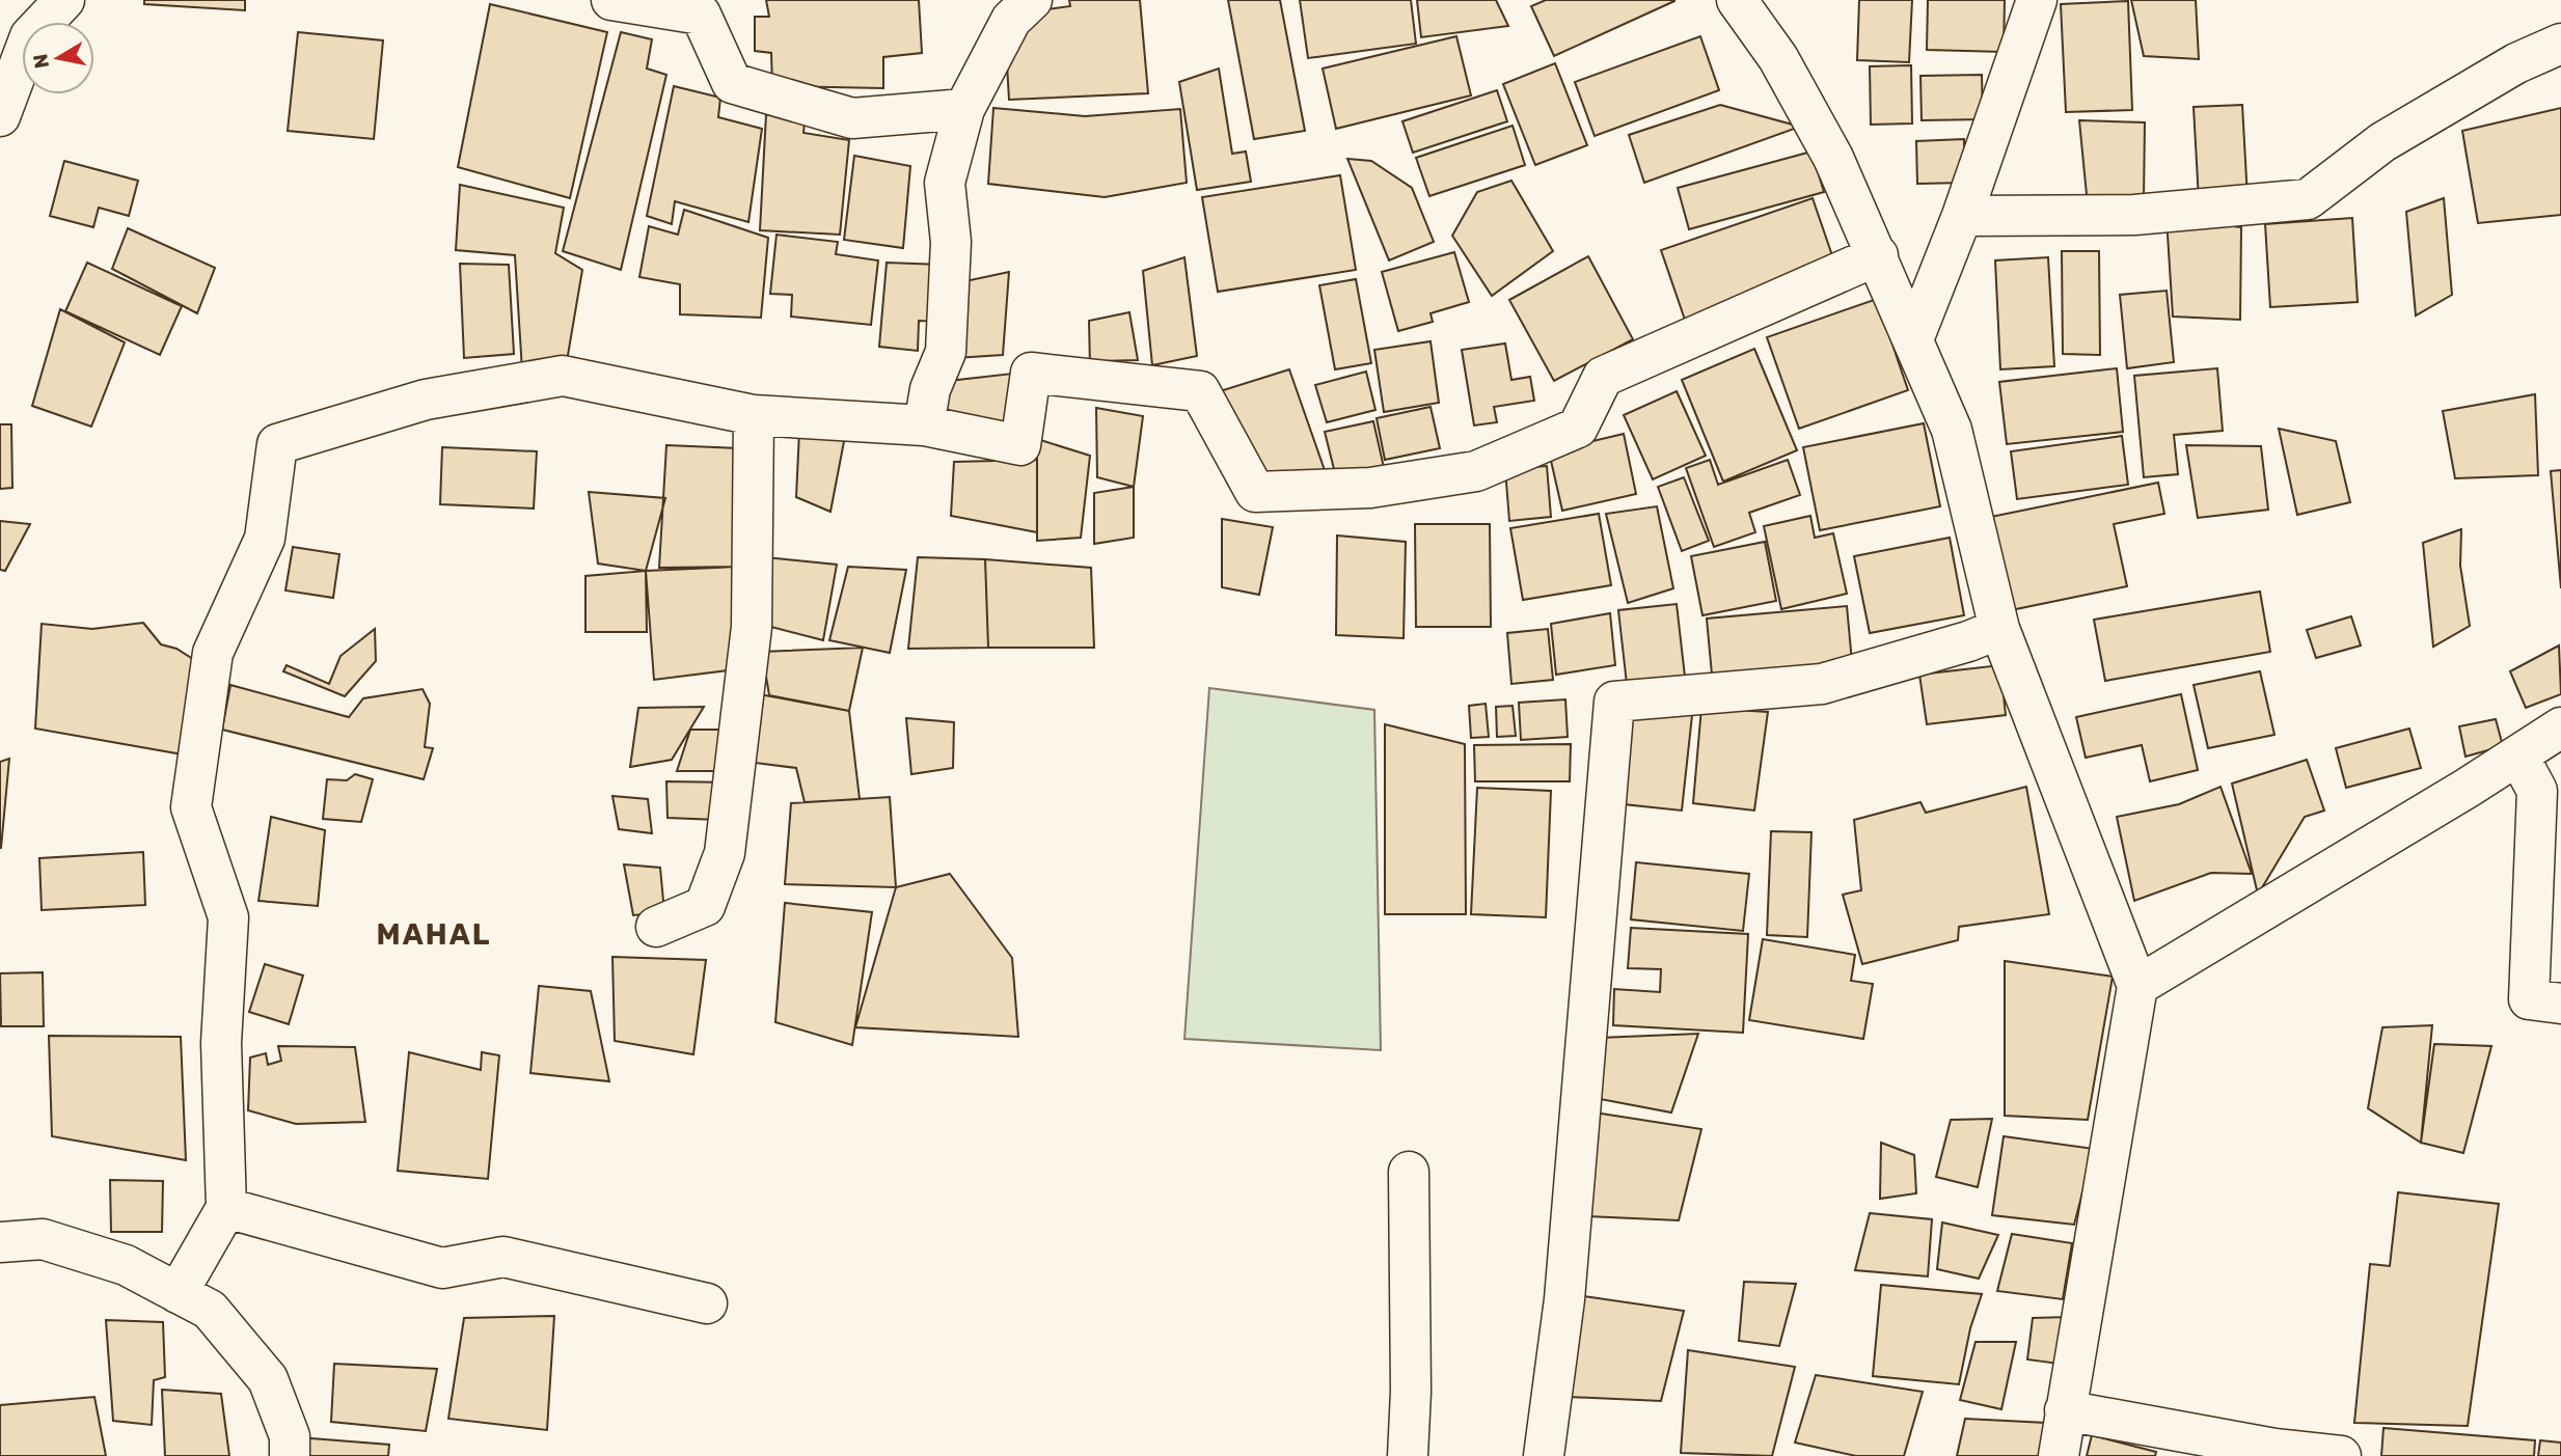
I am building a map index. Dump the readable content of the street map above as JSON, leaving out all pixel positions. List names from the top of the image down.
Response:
{
  "districts": ["MAHAL"],
  "north": "left"
}
